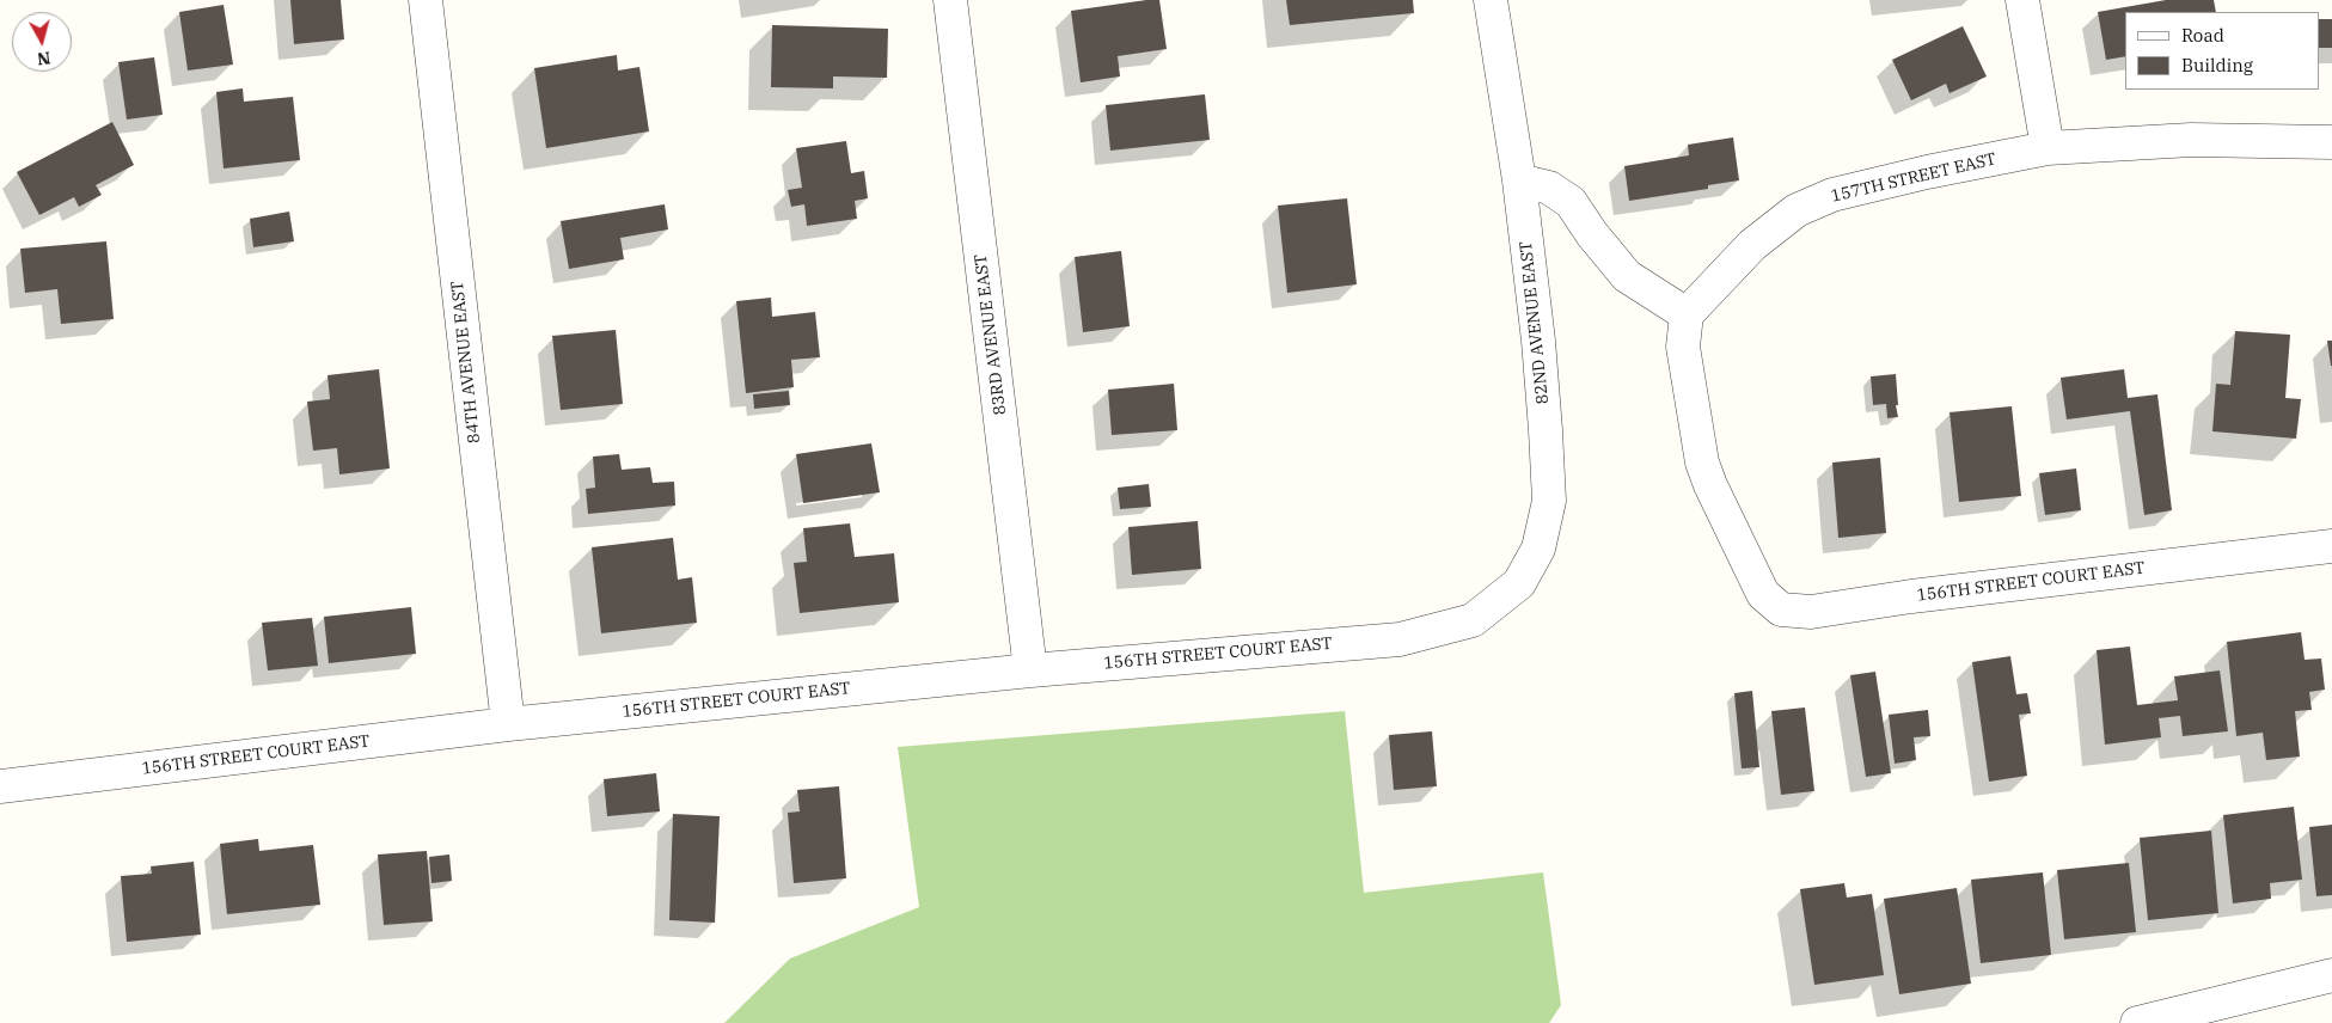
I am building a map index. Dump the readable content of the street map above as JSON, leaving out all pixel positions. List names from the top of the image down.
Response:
{
  "streets": {
    "street": [
      "157TH STREET EAST",
      "82ND AVENUE EAST",
      "83RD AVENUE EAST",
      "84TH AVENUE EAST",
      "156TH STREET COURT EAST"
    ]
  },
  "crossings": [
    ["157TH STREET EAST", "156TH STREET COURT EAST"],
    ["82ND AVENUE EAST", "156TH STREET COURT EAST"],
    ["83RD AVENUE EAST", "156TH STREET COURT EAST"],
    ["84TH AVENUE EAST", "156TH STREET COURT EAST"]
  ],
  "legend": ["Road", "Building"],
  "north": "bottom"
}
